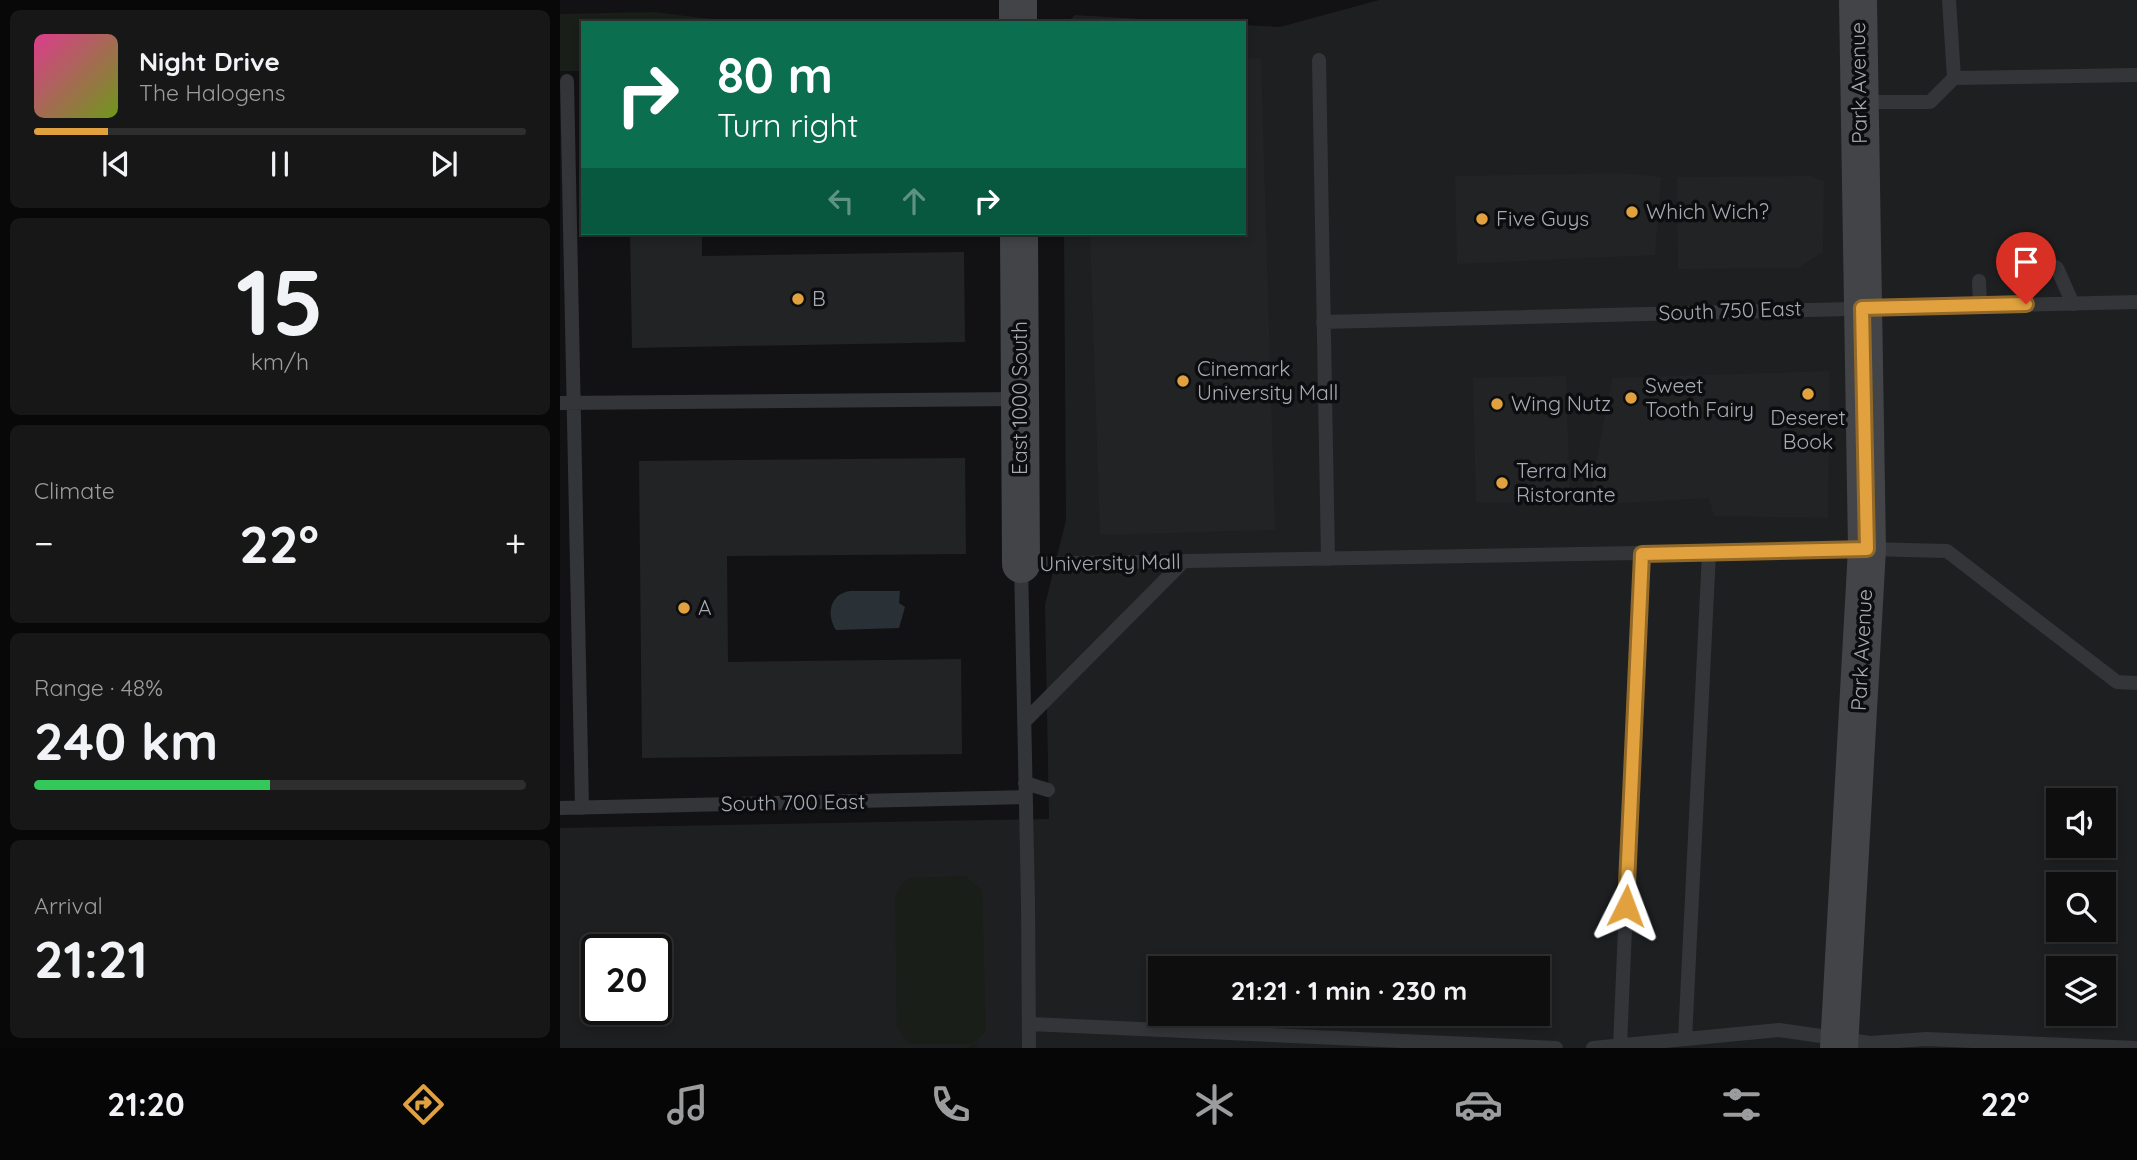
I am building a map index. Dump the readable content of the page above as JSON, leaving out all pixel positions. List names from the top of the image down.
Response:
{
  "streets": {
    "street": ["Park Avenue", "East 1000 South"],
    "lane": ["South 750 East", "University Mall", "South 700 East"]
  },
  "crossings": [
    ["Park Avenue", "South 750 East"],
    ["Park Avenue", "University Mall"],
    ["East 1000 South", "University Mall"],
    ["University Mall", "South 700 East"]
  ],
  "places": [
    "Which Wich?",
    "Five Guys",
    "B",
    "Cinemark University Mall",
    "Deseret Book",
    "Sweet Tooth Fairy",
    "Wing Nutz",
    "Terra Mia Ristorante",
    "A"
  ],
  "page": {
    "turn": ["80 m", "Turn right"],
    "song": ["Night Drive", "The Halogens"],
    "tile": [
      ["15", "km/h"],
      "Climate",
      ["Range · 48%", "240 km"],
      ["Arrival", "21:21"]
    ],
    "heat": ["−", "22°", "+"],
    "limit": "20",
    "trip": "21:21 · 1 min · 230 m",
    "tabs": ["21:20", "22°"]
  }
}
